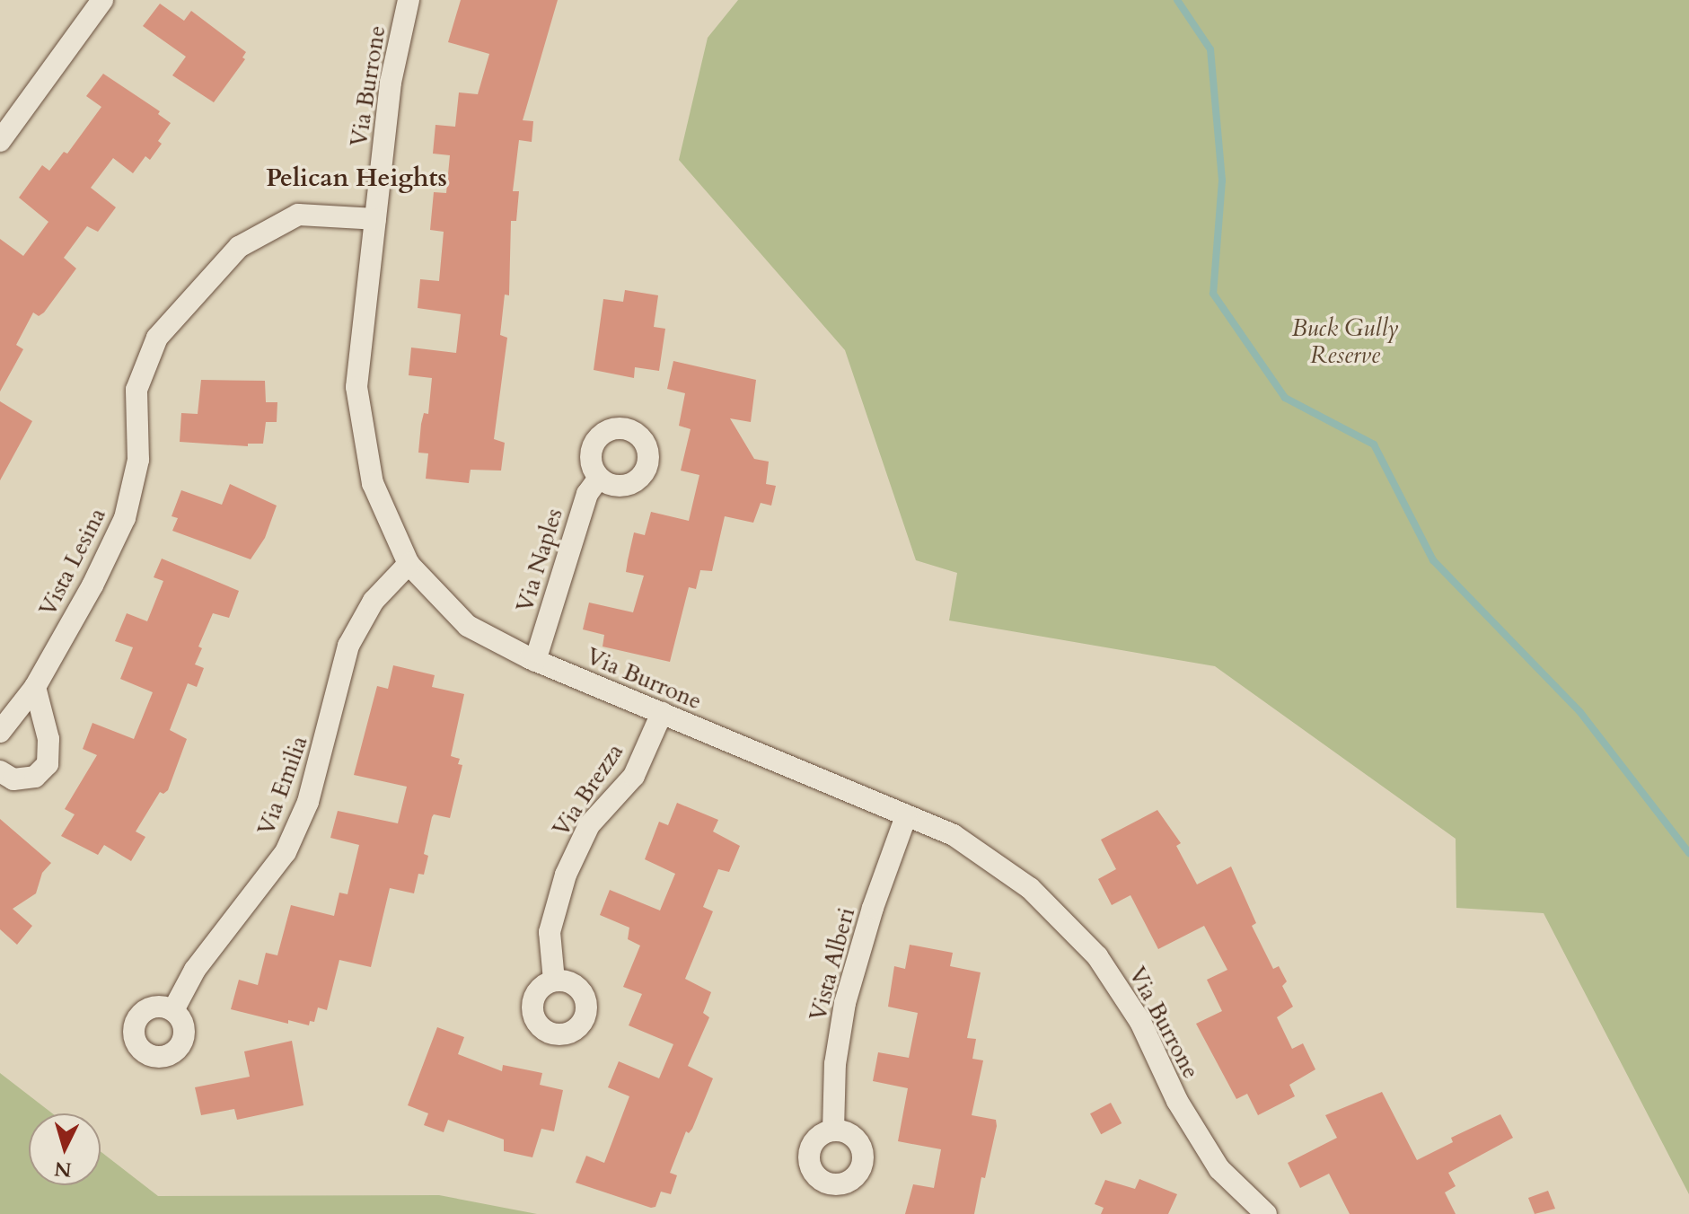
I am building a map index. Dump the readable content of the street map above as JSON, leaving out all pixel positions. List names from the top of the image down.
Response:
{
  "streets": {
    "street": [
      "Via Burrone",
      "Via Naples",
      "Vista Lesina",
      "Via Emilia",
      "Via Brezza",
      "Vista Alberi"
    ]
  },
  "crossings": [
    ["Via Burrone", "Via Naples"],
    ["Via Burrone", "Vista Lesina"],
    ["Via Burrone", "Via Emilia"],
    ["Via Burrone", "Via Brezza"],
    ["Via Burrone", "Vista Alberi"]
  ],
  "districts": ["Pelican Heights"],
  "parks": ["Buck Gully Reserve"],
  "north": "bottom"
}
